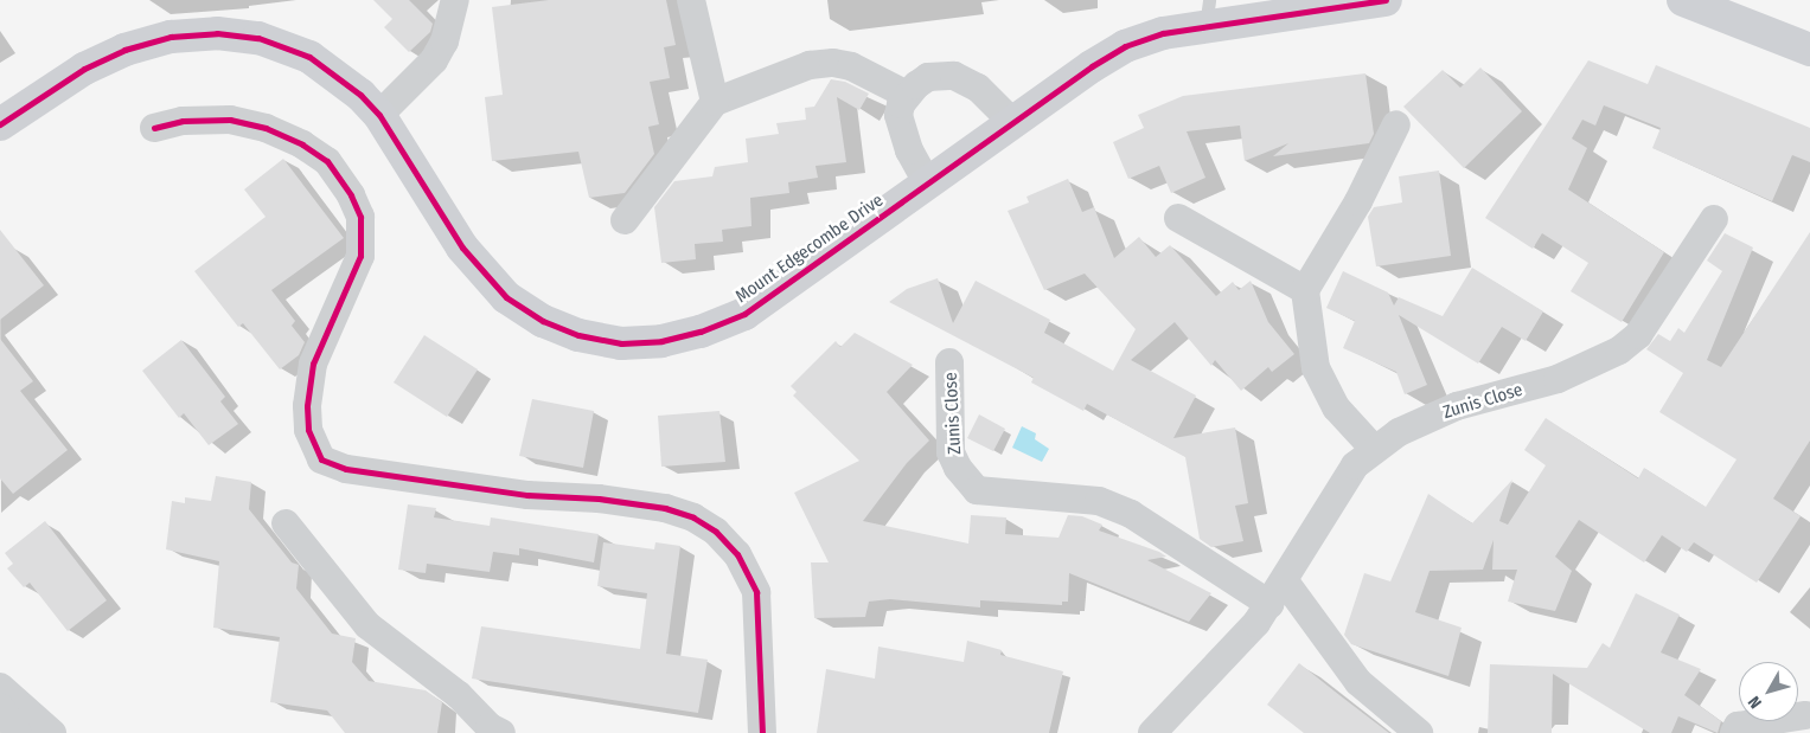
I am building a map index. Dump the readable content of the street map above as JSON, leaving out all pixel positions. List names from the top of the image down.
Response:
{
  "streets": {
    "street": ["Mount Edgecombe Drive", "Zunis Close"]
  },
  "north": "bottom left"
}
